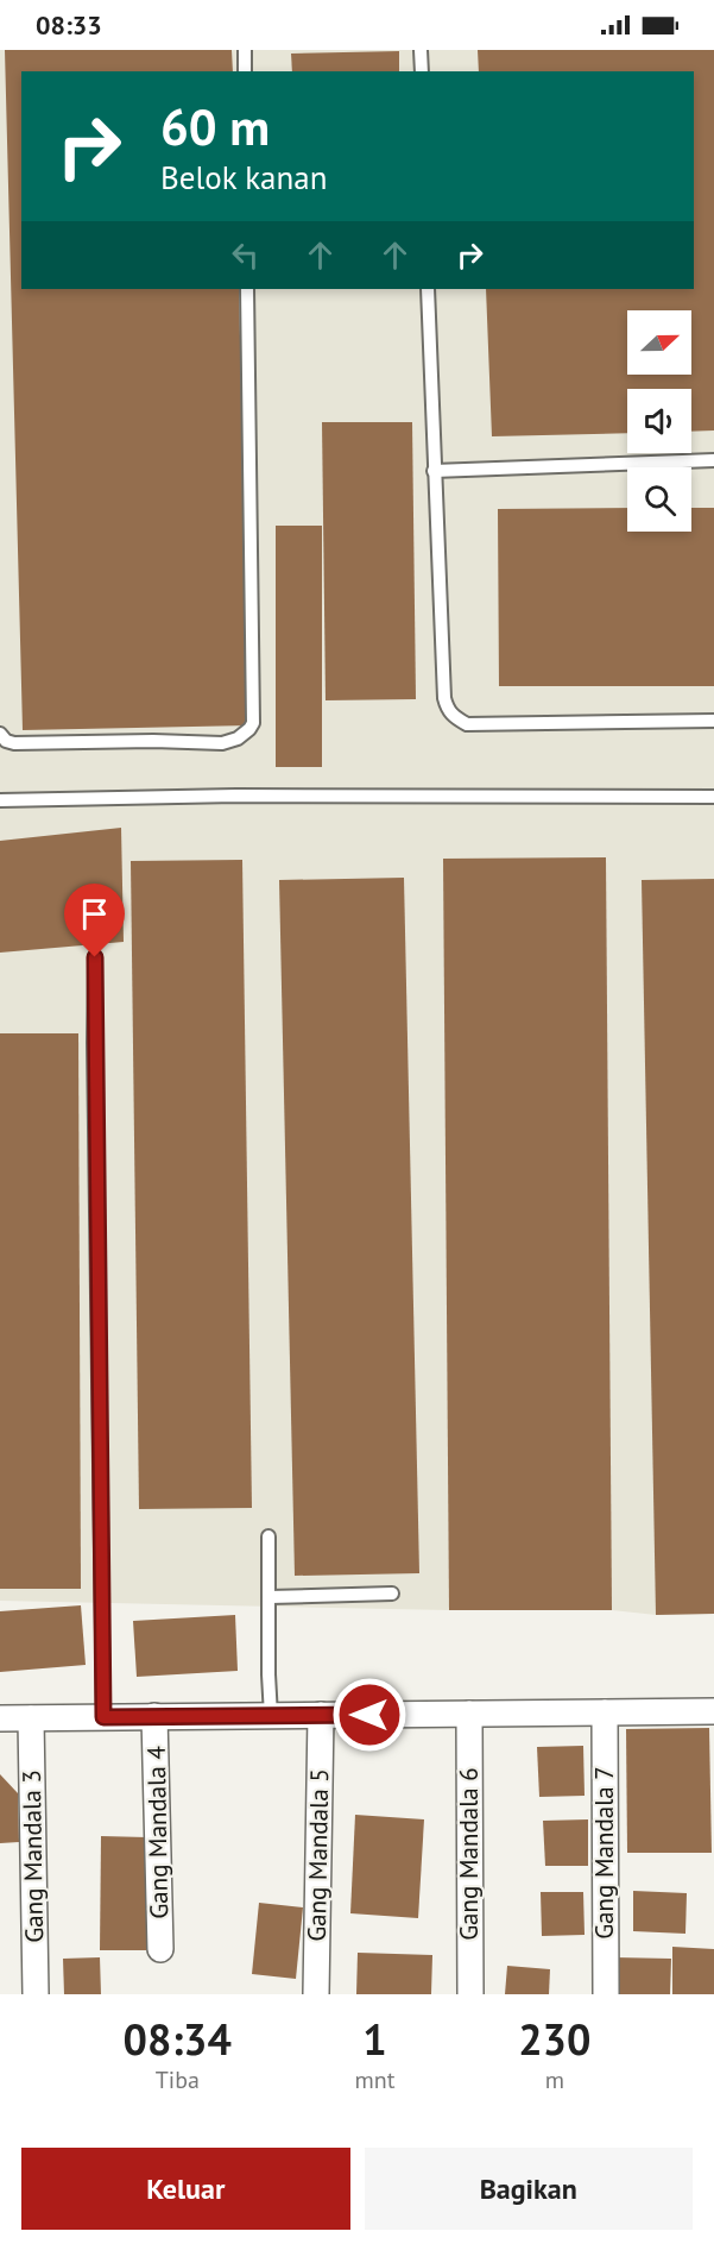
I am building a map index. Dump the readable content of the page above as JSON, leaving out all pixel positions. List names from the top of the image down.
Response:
{
  "streets": {
    "street": [
      "Gang Mandala 4",
      "Gang Mandala 7",
      "Gang Mandala 6",
      "Gang Mandala 5",
      "Gang Mandala 3"
    ]
  },
  "north": "right",
  "page": {
    "status": "08:33",
    "turn": ["60 m", "Belok kanan"],
    "eta": [
      "08:34",
      "Tiba",
      "1",
      "mnt",
      "230",
      "m"
    ],
    "buttons": ["Keluar", "Bagikan"]
  }
}
